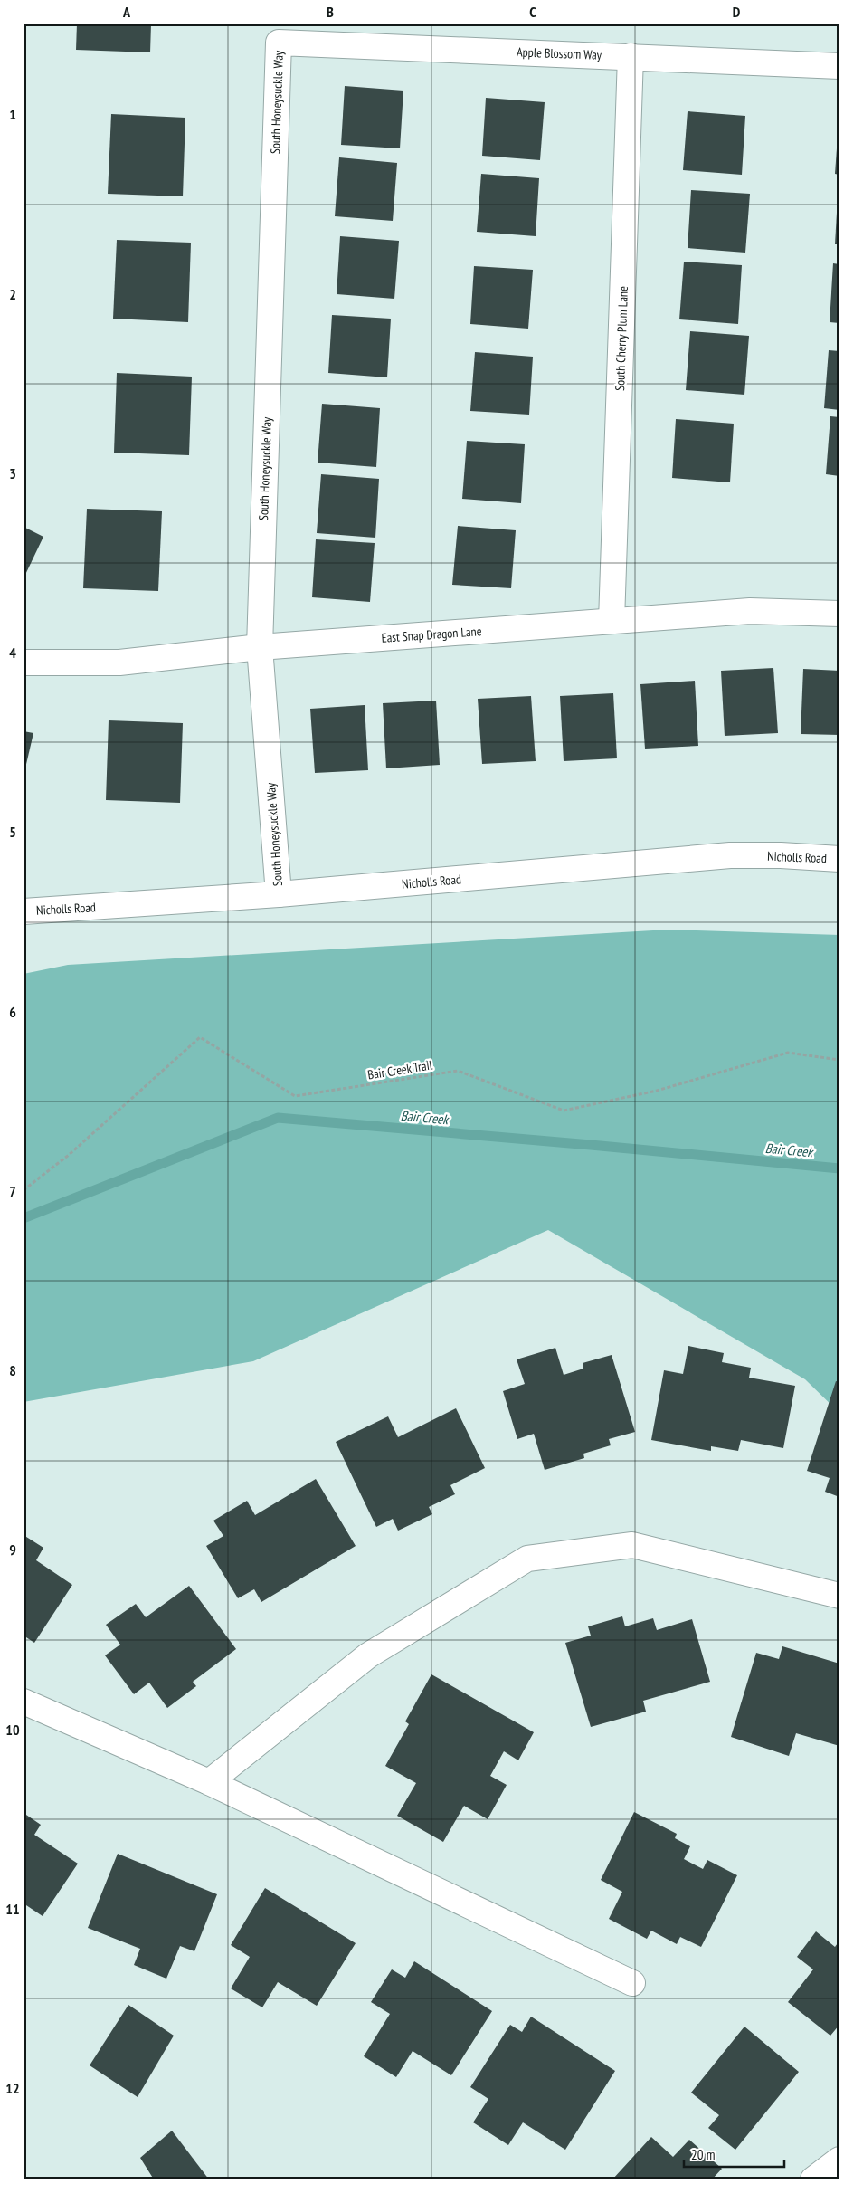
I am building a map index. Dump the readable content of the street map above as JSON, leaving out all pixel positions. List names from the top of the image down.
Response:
{
  "streets": {
    "street": [
      "Apple Blossom Way",
      "South Honeysuckle Way",
      "South Cherry Plum Lane",
      "East Snap Dragon Lane",
      "Nicholls Road"
    ],
    "path": ["Bair Creek Trail"]
  },
  "crossings": [
    ["Apple Blossom Way", "South Honeysuckle Way"],
    ["Apple Blossom Way", "South Cherry Plum Lane"],
    ["South Honeysuckle Way", "East Snap Dragon Lane"],
    ["South Honeysuckle Way", "Nicholls Road"],
    ["South Cherry Plum Lane", "East Snap Dragon Lane"]
  ],
  "water": ["Bair Creek"],
  "scale_bar": "20 m",
  "grid": {
    "columns": [
      "A",
      "B",
      "C",
      "D"
    ],
    "rows": [
      "1",
      "2",
      "3",
      "4",
      "5",
      "6",
      "7",
      "8",
      "9",
      "10",
      "11",
      "12"
    ]
  }
}
